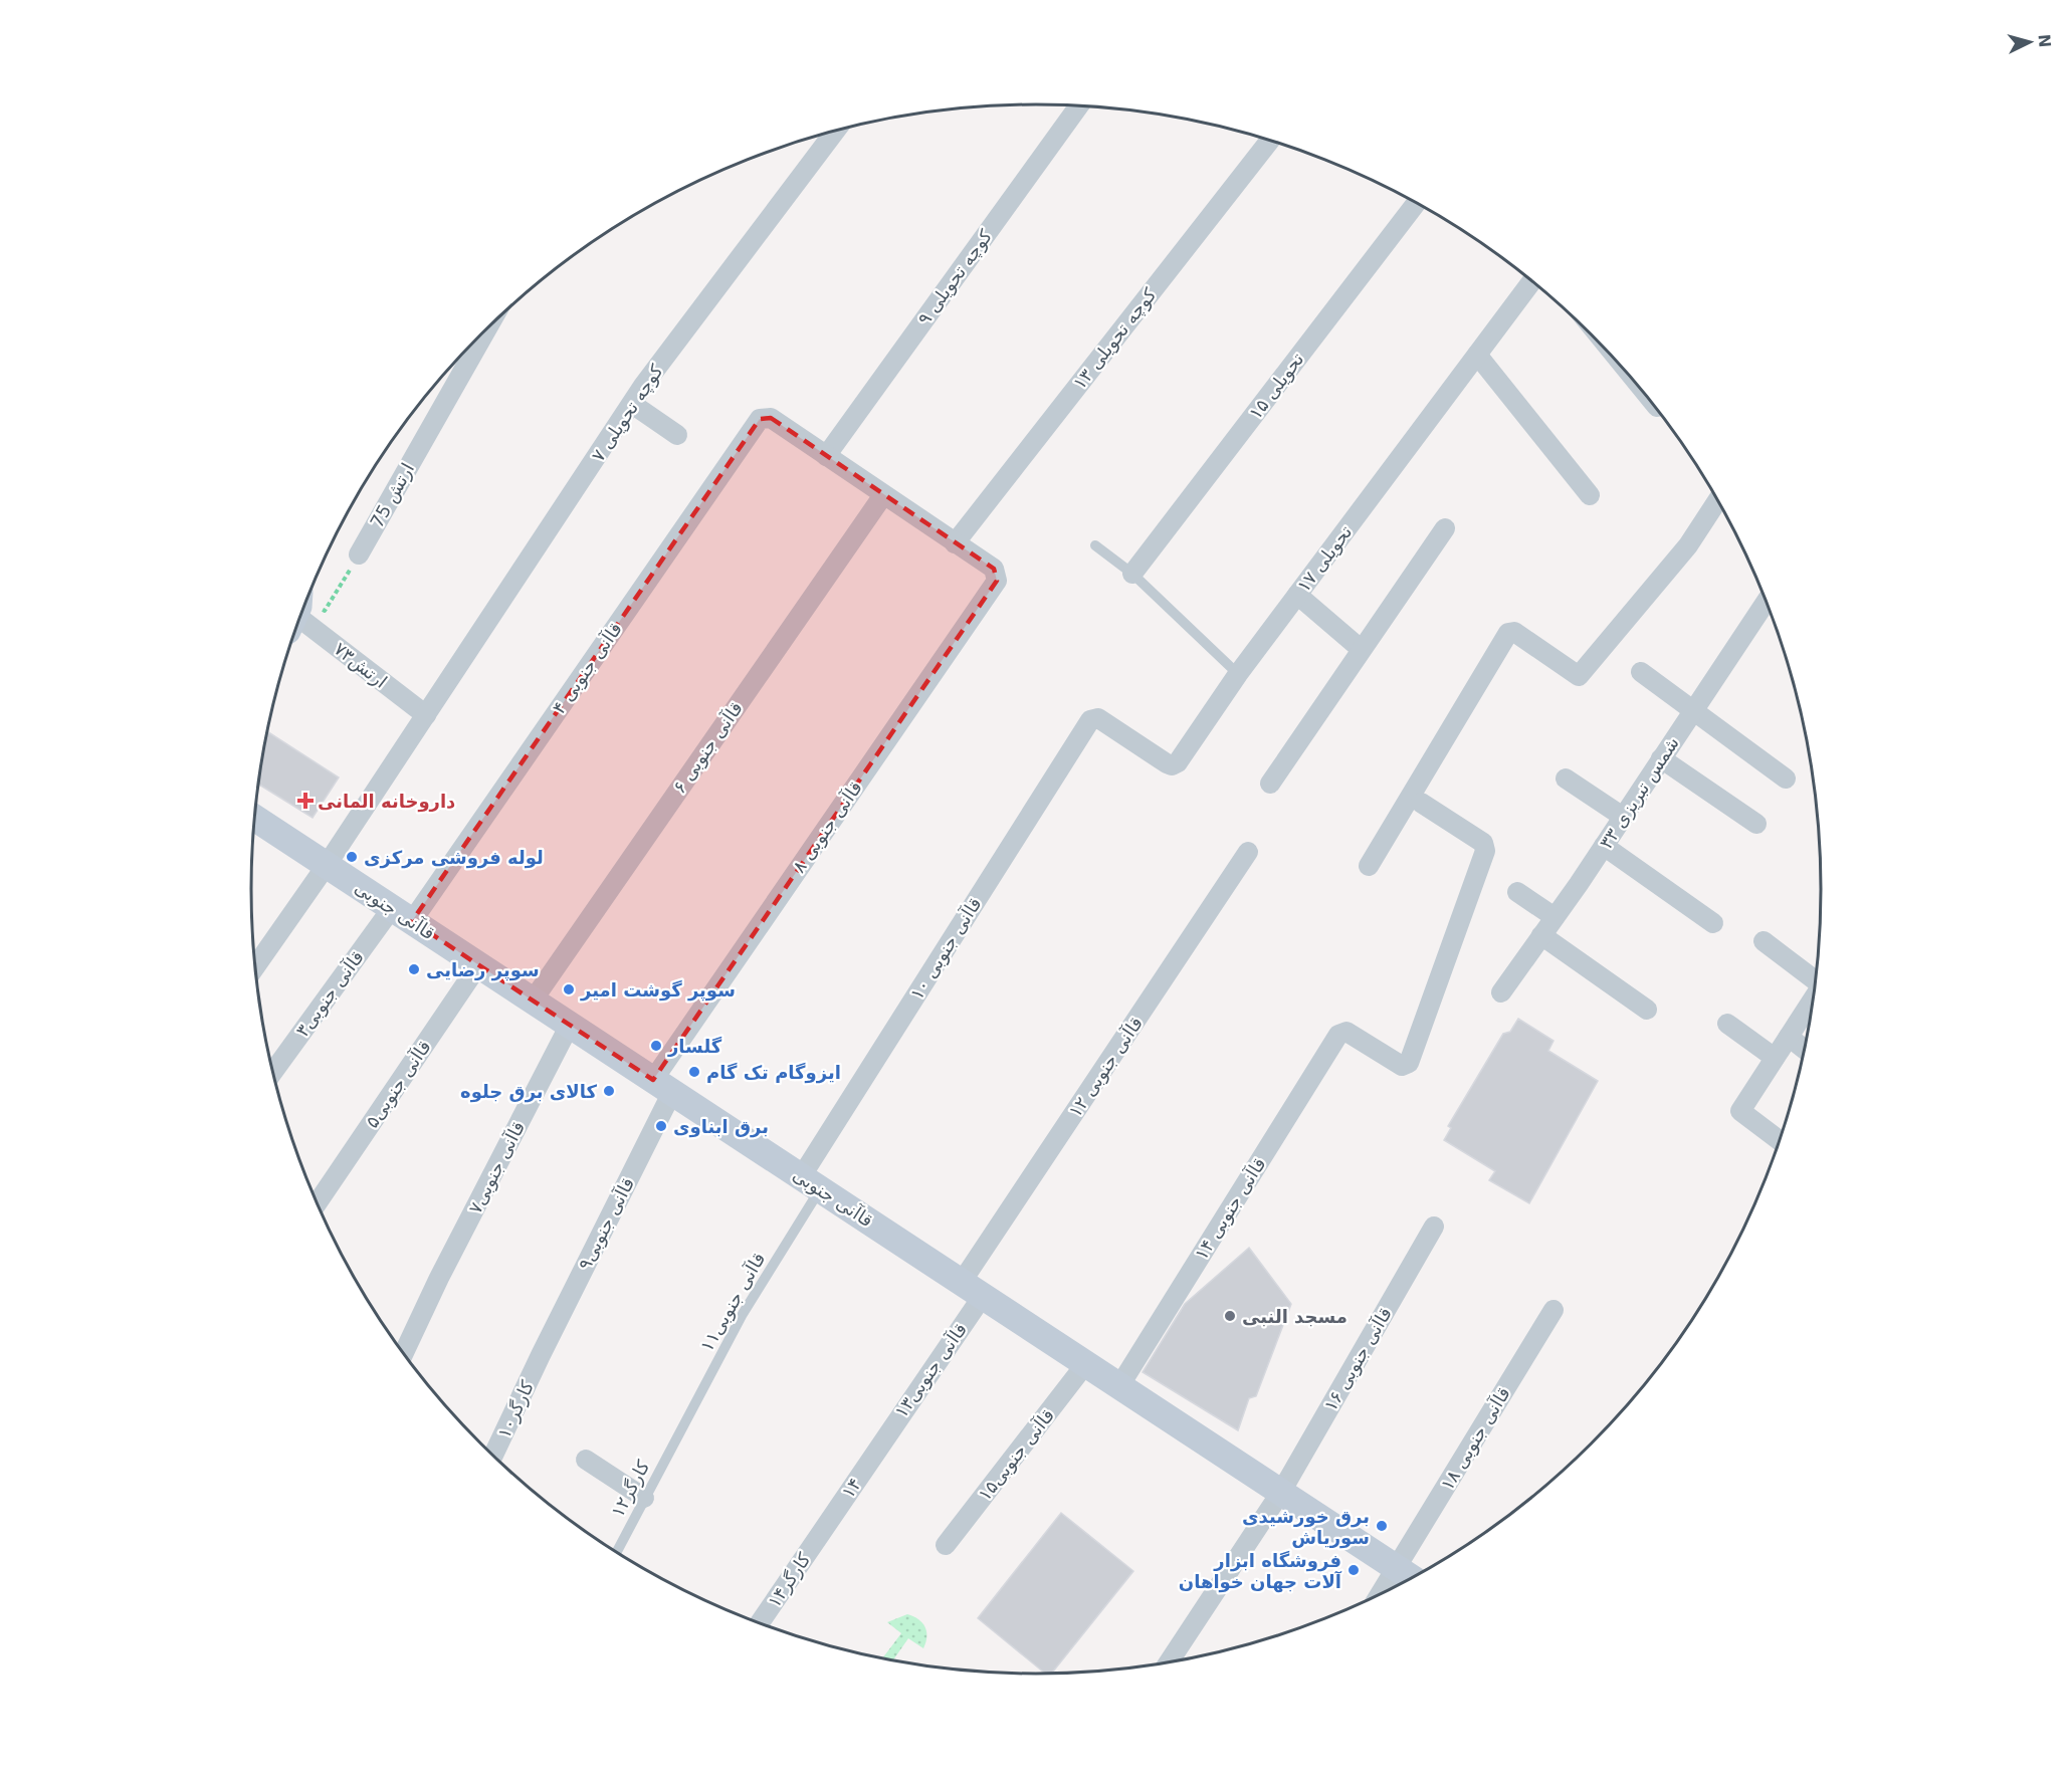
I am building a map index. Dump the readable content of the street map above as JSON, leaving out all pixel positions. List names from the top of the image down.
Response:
{
  "streets": {
    "main road": ["قاآنی جنوبی"],
    "street": [
      "کوچه تحویلی ۹",
      "کوچه تحویلی ۱۳",
      "تحویلی ۱۵",
      "کوچه تحویلی ۷",
      "75 ارتش",
      "تحویلی ۱۷",
      "ارتش۷۳",
      "قاآنی جنوبی ۴",
      "قاآنی جنوبی ۶",
      "شمس تبریزی ۳۳",
      "قاآنی جنوبی ۸",
      "قاآنی جنوبی ۱۰",
      "قاآنی جنوبی۳",
      "قاآنی جنوبی ۱۲",
      "قاآنی جنوبی۵",
      "قاآنی جنوبی۷",
      "قاآنی جنوبی ۱۴",
      "قاآنی جنوبی۹",
      "قاآنی جنوبی ۱۶",
      "قاآنی جنوبی۱۳",
      "کارگر۱۰",
      "قاآنی جنوبی ۱۸",
      "قاآنی جنوبی۱۵",
      "۱۴",
      "کارگر۱۴"
    ],
    "lane": ["قاآنی جنوبی۱۱", "کارگر۱۲"]
  },
  "crossings": [
    ["کوچه تحویلی ۹", "قاآنی جنوبی ۴"],
    ["کوچه تحویلی ۱۳", "قاآنی جنوبی ۸"],
    ["کوچه تحویلی ۷", "ارتش۷۳"],
    ["کوچه تحویلی ۷", "قاآنی جنوبی"],
    ["تحویلی ۱۷", "قاآنی جنوبی ۱۰"],
    ["قاآنی جنوبی ۴", "قاآنی جنوبی"],
    ["قاآنی جنوبی ۴", "قاآنی جنوبی۳"],
    ["قاآنی جنوبی ۶", "قاآنی جنوبی"],
    ["قاآنی جنوبی ۸", "قاآنی جنوبی"],
    ["قاآنی جنوبی ۸", "قاآنی جنوبی۹"],
    ["قاآنی جنوبی", "قاآنی جنوبی ۱۰"],
    ["قاآنی جنوبی", "قاآنی جنوبی۳"],
    ["قاآنی جنوبی", "قاآنی جنوبی ۱۲"],
    ["قاآنی جنوبی", "قاآنی جنوبی۵"],
    ["قاآنی جنوبی", "قاآنی جنوبی۷"],
    ["قاآنی جنوبی", "قاآنی جنوبی ۱۴"],
    ["قاآنی جنوبی", "قاآنی جنوبی۹"],
    ["قاآنی جنوبی", "قاآنی جنوبی۱۱"],
    ["قاآنی جنوبی", "قاآنی جنوبی ۱۶"],
    ["قاآنی جنوبی", "قاآنی جنوبی۱۳"],
    ["قاآنی جنوبی", "قاآنی جنوبی ۱۸"],
    ["قاآنی جنوبی", "قاآنی جنوبی۱۵"],
    ["قاآنی جنوبی ۱۰", "قاآنی جنوبی۱۱"],
    ["قاآنی جنوبی ۱۲", "قاآنی جنوبی۱۳"],
    ["قاآنی جنوبی۹", "کارگر۱۰"],
    ["قاآنی جنوبی۱۱", "کارگر۱۲"],
    ["قاآنی جنوبی۱۳", "۱۴"],
    ["۱۴", "کارگر۱۴"]
  ],
  "places": {
    "health": ["داروخانه المانی"],
    "other": [
      "لوله فروشی مرکزی",
      "سوپر رضایی",
      "سوپر گوشت امیر",
      "گلسار",
      "ایزوگام تک گام",
      "کالای برق جلوه",
      "برق ابناوی",
      "مسجد النبی",
      "برق خورشیدی سوریاش",
      "فروشگاه ابزار آلات جهان خواهان"
    ]
  },
  "north": "right"
}
